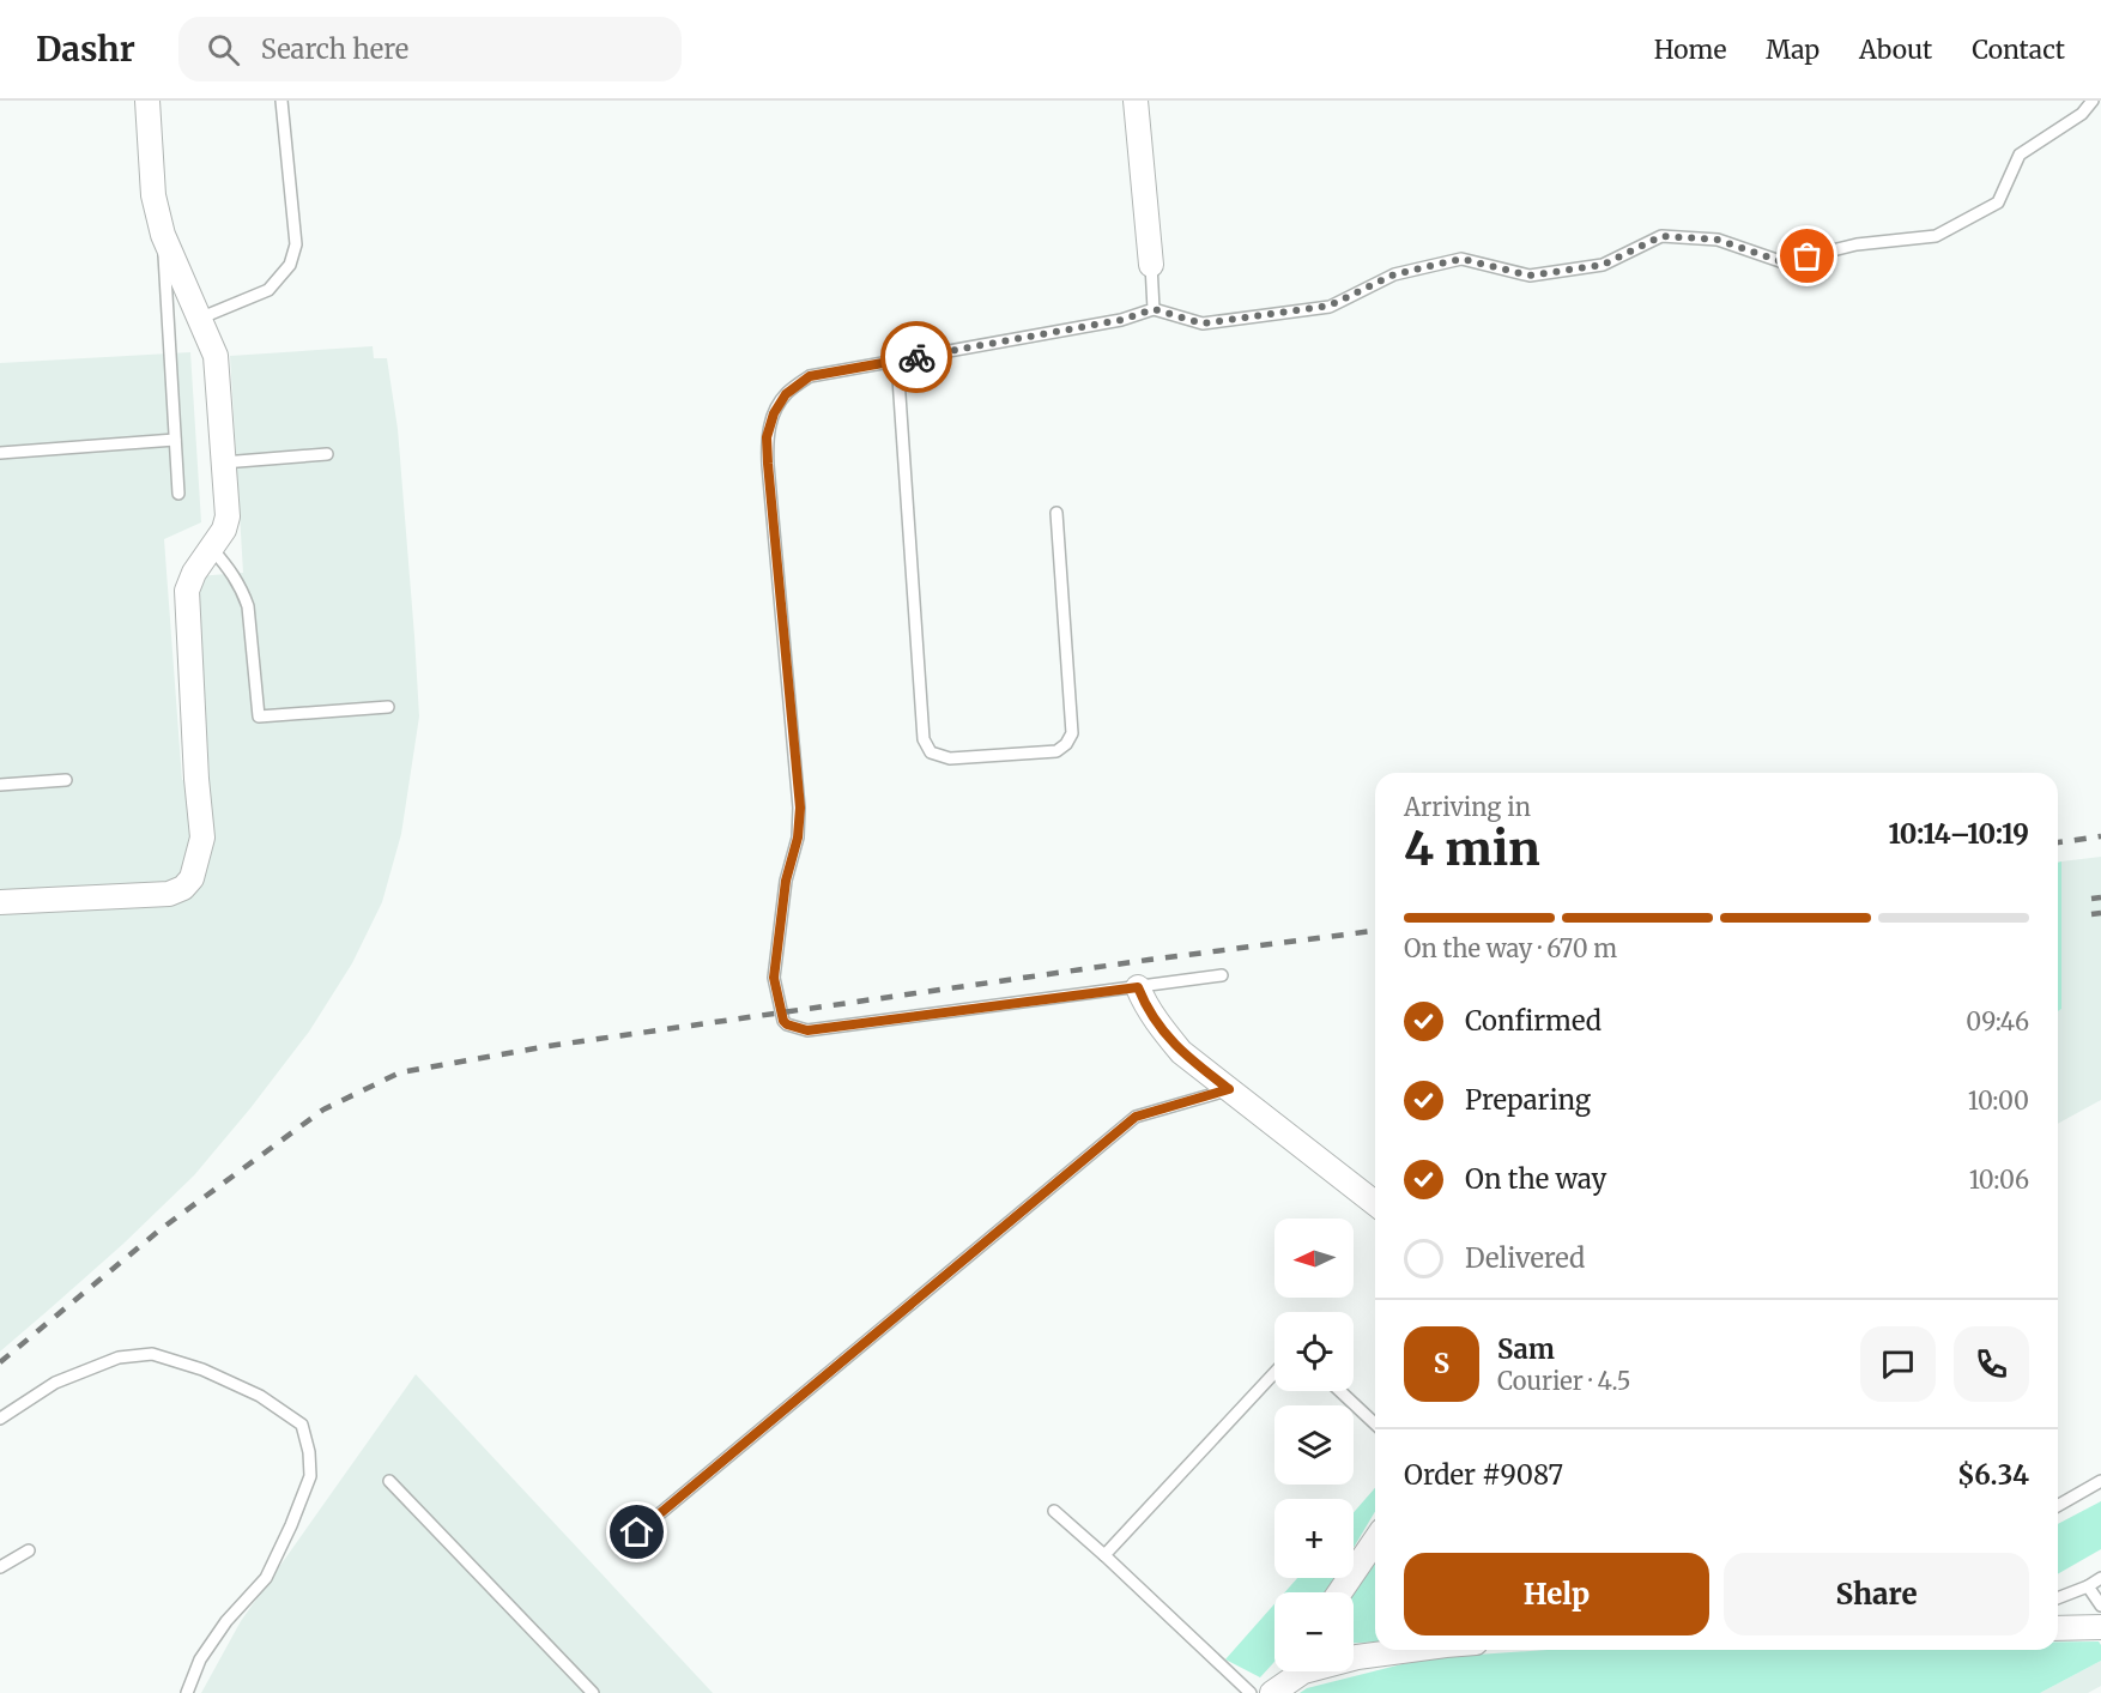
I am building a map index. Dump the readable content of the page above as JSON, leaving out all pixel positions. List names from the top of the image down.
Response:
{
  "north": "left",
  "page": {
    "header": "Dashr",
    "search": "Search here",
    "nav": [
      "Home",
      "Map",
      "About",
      "Contact"
    ],
    "heading": ["4 min", "Arriving in", "10:14–10:19"],
    "panel": [
      "Sam",
      "Courier · 4.5",
      "Order #9087",
      "$6.34"
    ],
    "bar": "On the way · 670 m",
    "list": [
      ["Confirmed", "09:46"],
      ["Preparing", "10:00"],
      ["On the way", "10:06"],
      "Delivered"
    ],
    "map_buttons": ["+", "−"],
    "round": "S",
    "buttons": ["Help", "Share"]
  }
}
